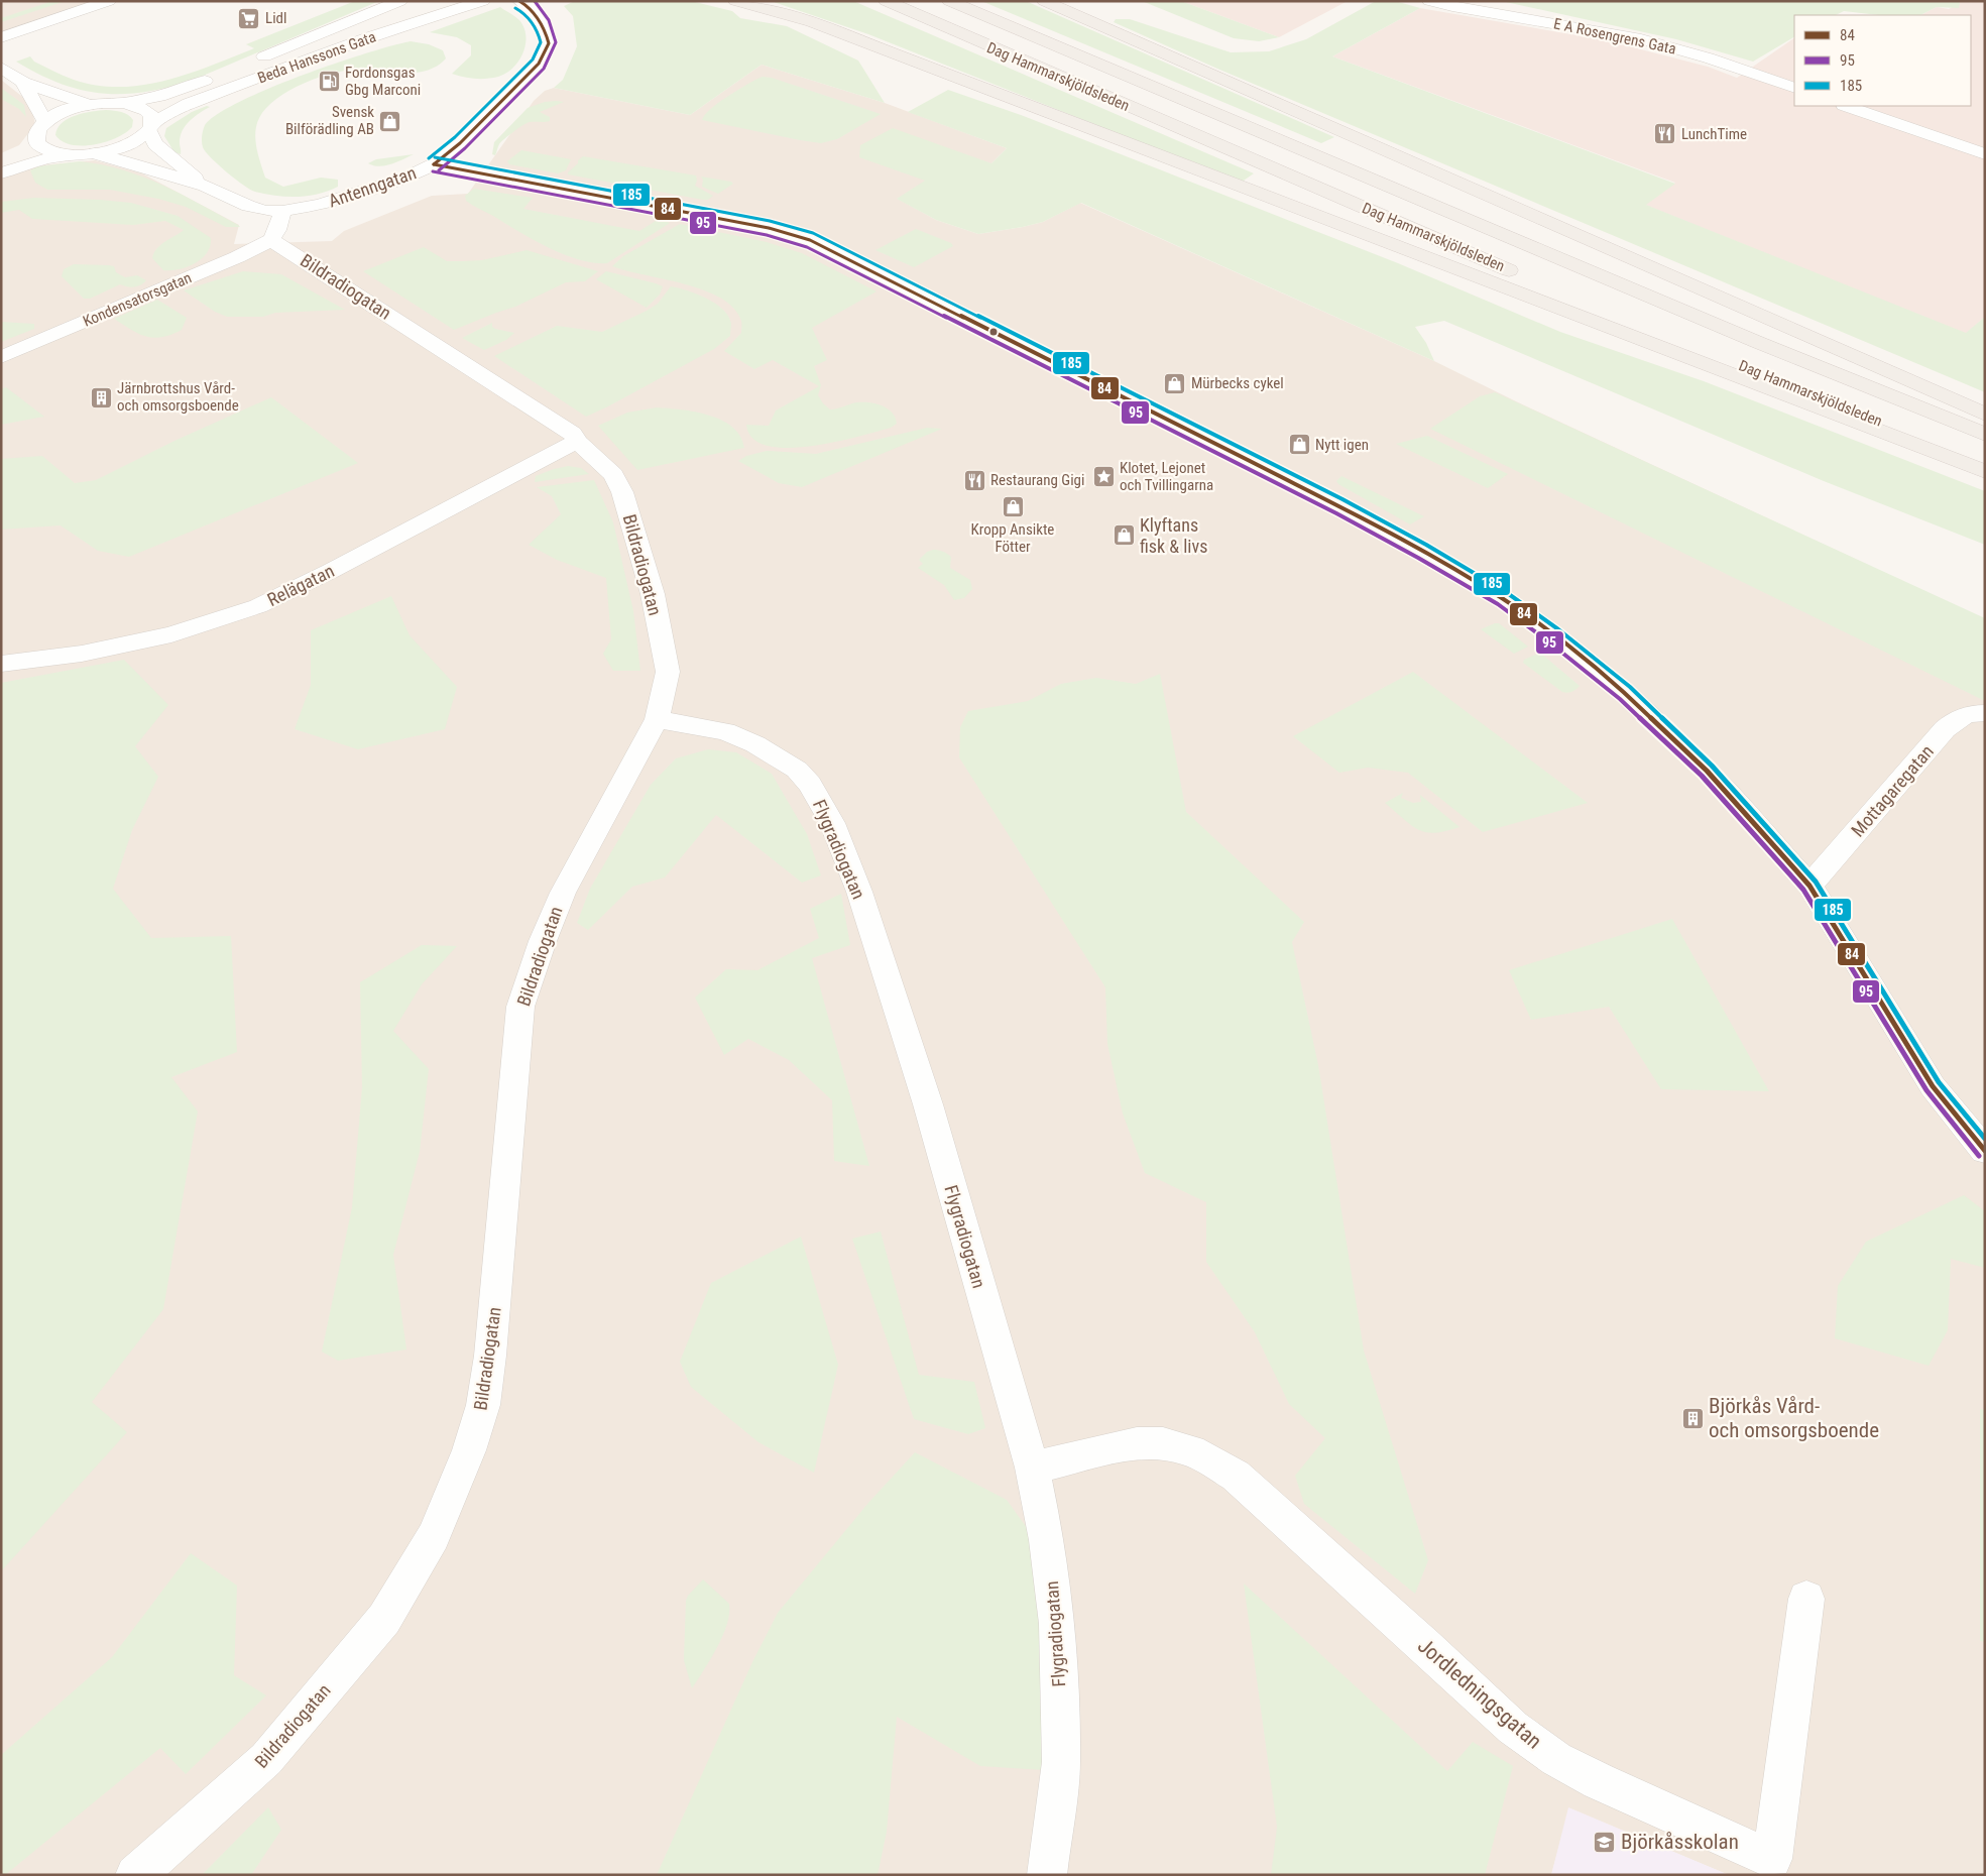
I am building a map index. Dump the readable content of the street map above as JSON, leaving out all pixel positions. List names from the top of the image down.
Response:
{
  "streets": {
    "main road": ["Dag Hammarskjöldsleden"],
    "street": [
      "E A Rosengrens Gata",
      "Beda Hanssons Gata",
      "Antenngatan",
      "Bildradiogatan",
      "Kondensatorsgatan",
      "Relägatan",
      "Mottagaregatan",
      "Flygradiogatan",
      "Jordledningsgatan"
    ]
  },
  "crossings": [
    ["Antenngatan", "Mottagaregatan"],
    ["Bildradiogatan", "Kondensatorsgatan"],
    ["Bildradiogatan", "Relägatan"],
    ["Bildradiogatan", "Flygradiogatan"],
    ["Flygradiogatan", "Jordledningsgatan"]
  ],
  "places": {
    "supermarket": ["Lidl"],
    "fuel station": ["Fordonsgas Gbg Marconi"],
    "shop": [
      "Svensk Bilförädling AB",
      "Mürbecks cykel",
      "Nytt igen",
      "Kropp Ansikte Fötter",
      "Klyftans fisk & livs"
    ],
    "restaurant": ["LunchTime", "Restaurang Gigi"],
    "building": ["Järnbrottshus Vård- och omsorgsboende", "Björkås Vård- och omsorgsboende"],
    "place": ["Klotet, Lejonet och Tvillingarna"],
    "school or university": ["Björkåsskolan"]
  },
  "lines": ["transit line 84", "transit line 95", "transit line 185"],
  "legend": ["84", "95", "185"]
}
